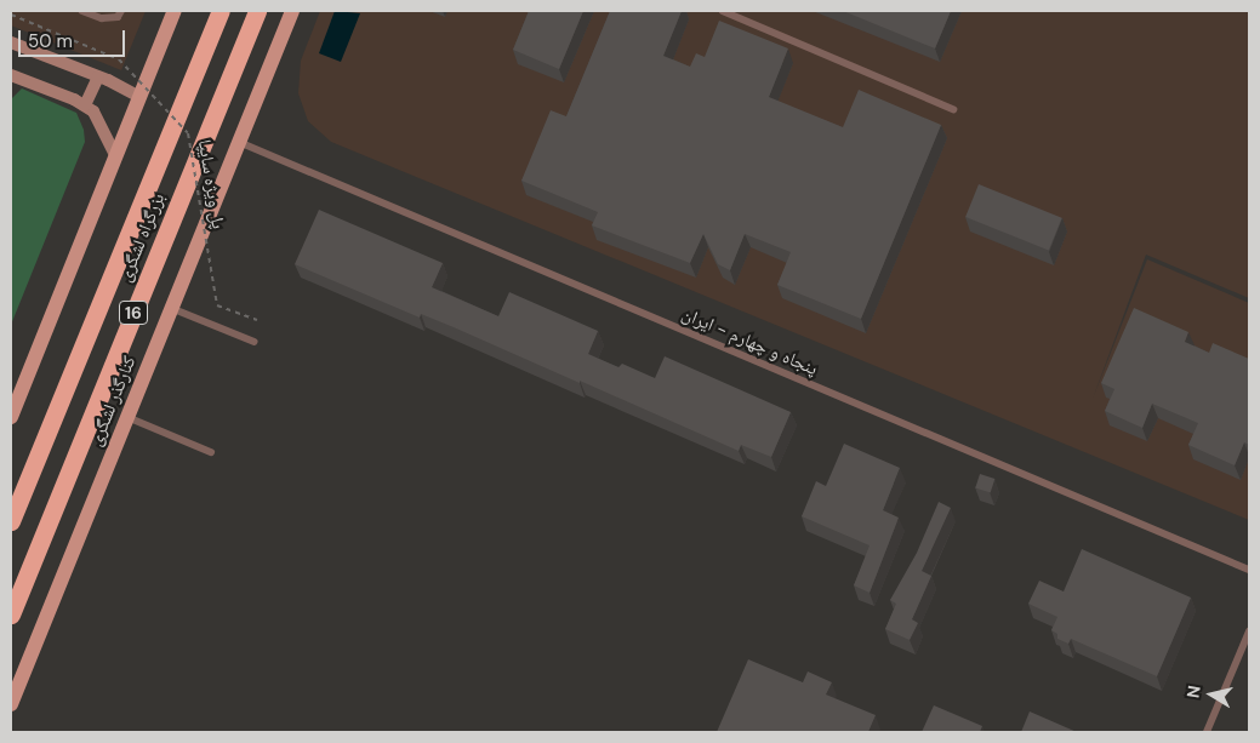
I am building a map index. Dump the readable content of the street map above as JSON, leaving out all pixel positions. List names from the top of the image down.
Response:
{
  "streets": {
    "highway": ["بزرگراه لشگری", "16"],
    "main road": ["کنارگذر لشگری"],
    "lane": ["پنجاه و چهارم - ایران"],
    "path": ["پل ویژه سایپا"]
  },
  "crossings": [
    ["پنجاه و چهارم - ایران", "کنارگذر لشگری"]
  ],
  "scale_bar": "50 m",
  "north": "left"
}
